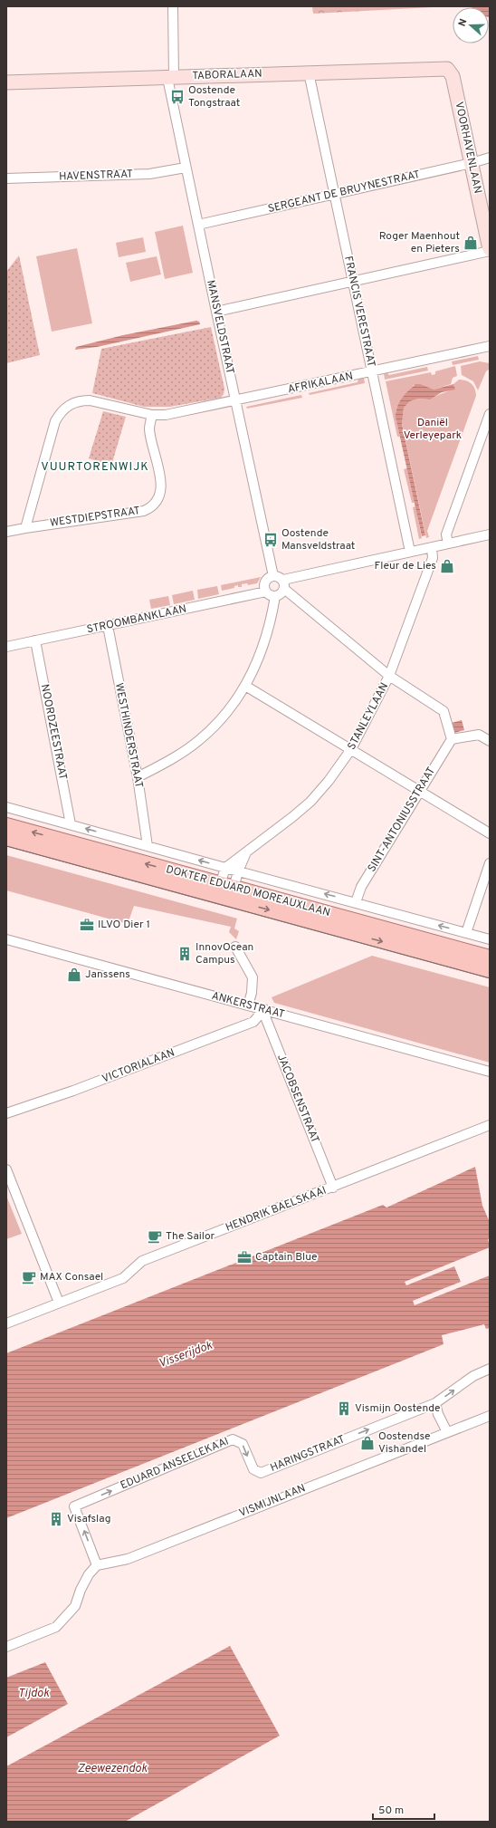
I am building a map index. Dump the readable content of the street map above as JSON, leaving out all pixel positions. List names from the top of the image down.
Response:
{
  "streets": {
    "main road": ["DOKTER EDUARD MOREAUXLAAN"],
    "street": [
      "TABORALAAN",
      "VOORHAVENLAAN",
      "HAVENSTRAAT",
      "SERGEANT DE BRUYNESTRAAT",
      "FRANCIS VERESTRAAT",
      "MANSVELDSTRAAT",
      "AFRIKALAAN",
      "WESTDIEPSTRAAT",
      "STROOMBANKLAAN",
      "STANLEYLAAN",
      "NOORDZEESTRAAT",
      "WESTHINDERSTRAAT",
      "SINT-ANTONIUSSTRAAT",
      "ANKERSTRAAT",
      "VICTORIALAAN",
      "JACOBSENSTRAAT",
      "HENDRIK BAELSKAAI",
      "HARINGSTRAAT",
      "EDUARD ANSEELEKAAI",
      "VISMIJNLAAN"
    ]
  },
  "crossings": [
    ["TABORALAAN", "VOORHAVENLAAN"],
    ["TABORALAAN", "FRANCIS VERESTRAAT"],
    ["TABORALAAN", "MANSVELDSTRAAT"],
    ["VOORHAVENLAAN", "SERGEANT DE BRUYNESTRAAT"],
    ["HAVENSTRAAT", "MANSVELDSTRAAT"],
    ["SERGEANT DE BRUYNESTRAAT", "FRANCIS VERESTRAAT"],
    ["SERGEANT DE BRUYNESTRAAT", "MANSVELDSTRAAT"],
    ["FRANCIS VERESTRAAT", "AFRIKALAAN"],
    ["MANSVELDSTRAAT", "AFRIKALAAN"],
    ["MANSVELDSTRAAT", "STROOMBANKLAAN"],
    ["AFRIKALAAN", "WESTDIEPSTRAAT"],
    ["STROOMBANKLAAN", "NOORDZEESTRAAT"],
    ["STROOMBANKLAAN", "WESTHINDERSTRAAT"],
    ["STANLEYLAAN", "DOKTER EDUARD MOREAUXLAAN"],
    ["NOORDZEESTRAAT", "DOKTER EDUARD MOREAUXLAAN"],
    ["WESTHINDERSTRAAT", "DOKTER EDUARD MOREAUXLAAN"],
    ["SINT-ANTONIUSSTRAAT", "DOKTER EDUARD MOREAUXLAAN"],
    ["ANKERSTRAAT", "VICTORIALAAN"],
    ["ANKERSTRAAT", "JACOBSENSTRAAT"],
    ["VICTORIALAAN", "JACOBSENSTRAAT"],
    ["JACOBSENSTRAAT", "HENDRIK BAELSKAAI"],
    ["HARINGSTRAAT", "EDUARD ANSEELEKAAI"],
    ["EDUARD ANSEELEKAAI", "VISMIJNLAAN"]
  ],
  "one_way": ["HARINGSTRAAT"],
  "districts": ["VUURTORENWIJK"],
  "water": ["Visserijdok", "Tijdok", "Zeewezendok"],
  "parks": ["Daniël Verleyepark"],
  "places": {
    "bus stop": ["Oostende Tongstraat", "Oostende Mansveldstraat"],
    "shop": [
      "Roger Maenhout en Pieters",
      "Fleur de Lies",
      "Janssens",
      "Oostendse Vishandel"
    ],
    "office": ["ILVO Dier 1", "Captain Blue"],
    "building": ["InnovOcean Campus", "Vismijn Oostende", "Visafslag"],
    "cafe": ["The Sailor", "MAX Consael"]
  },
  "scale_bar": "50 m",
  "north": "left"
}
